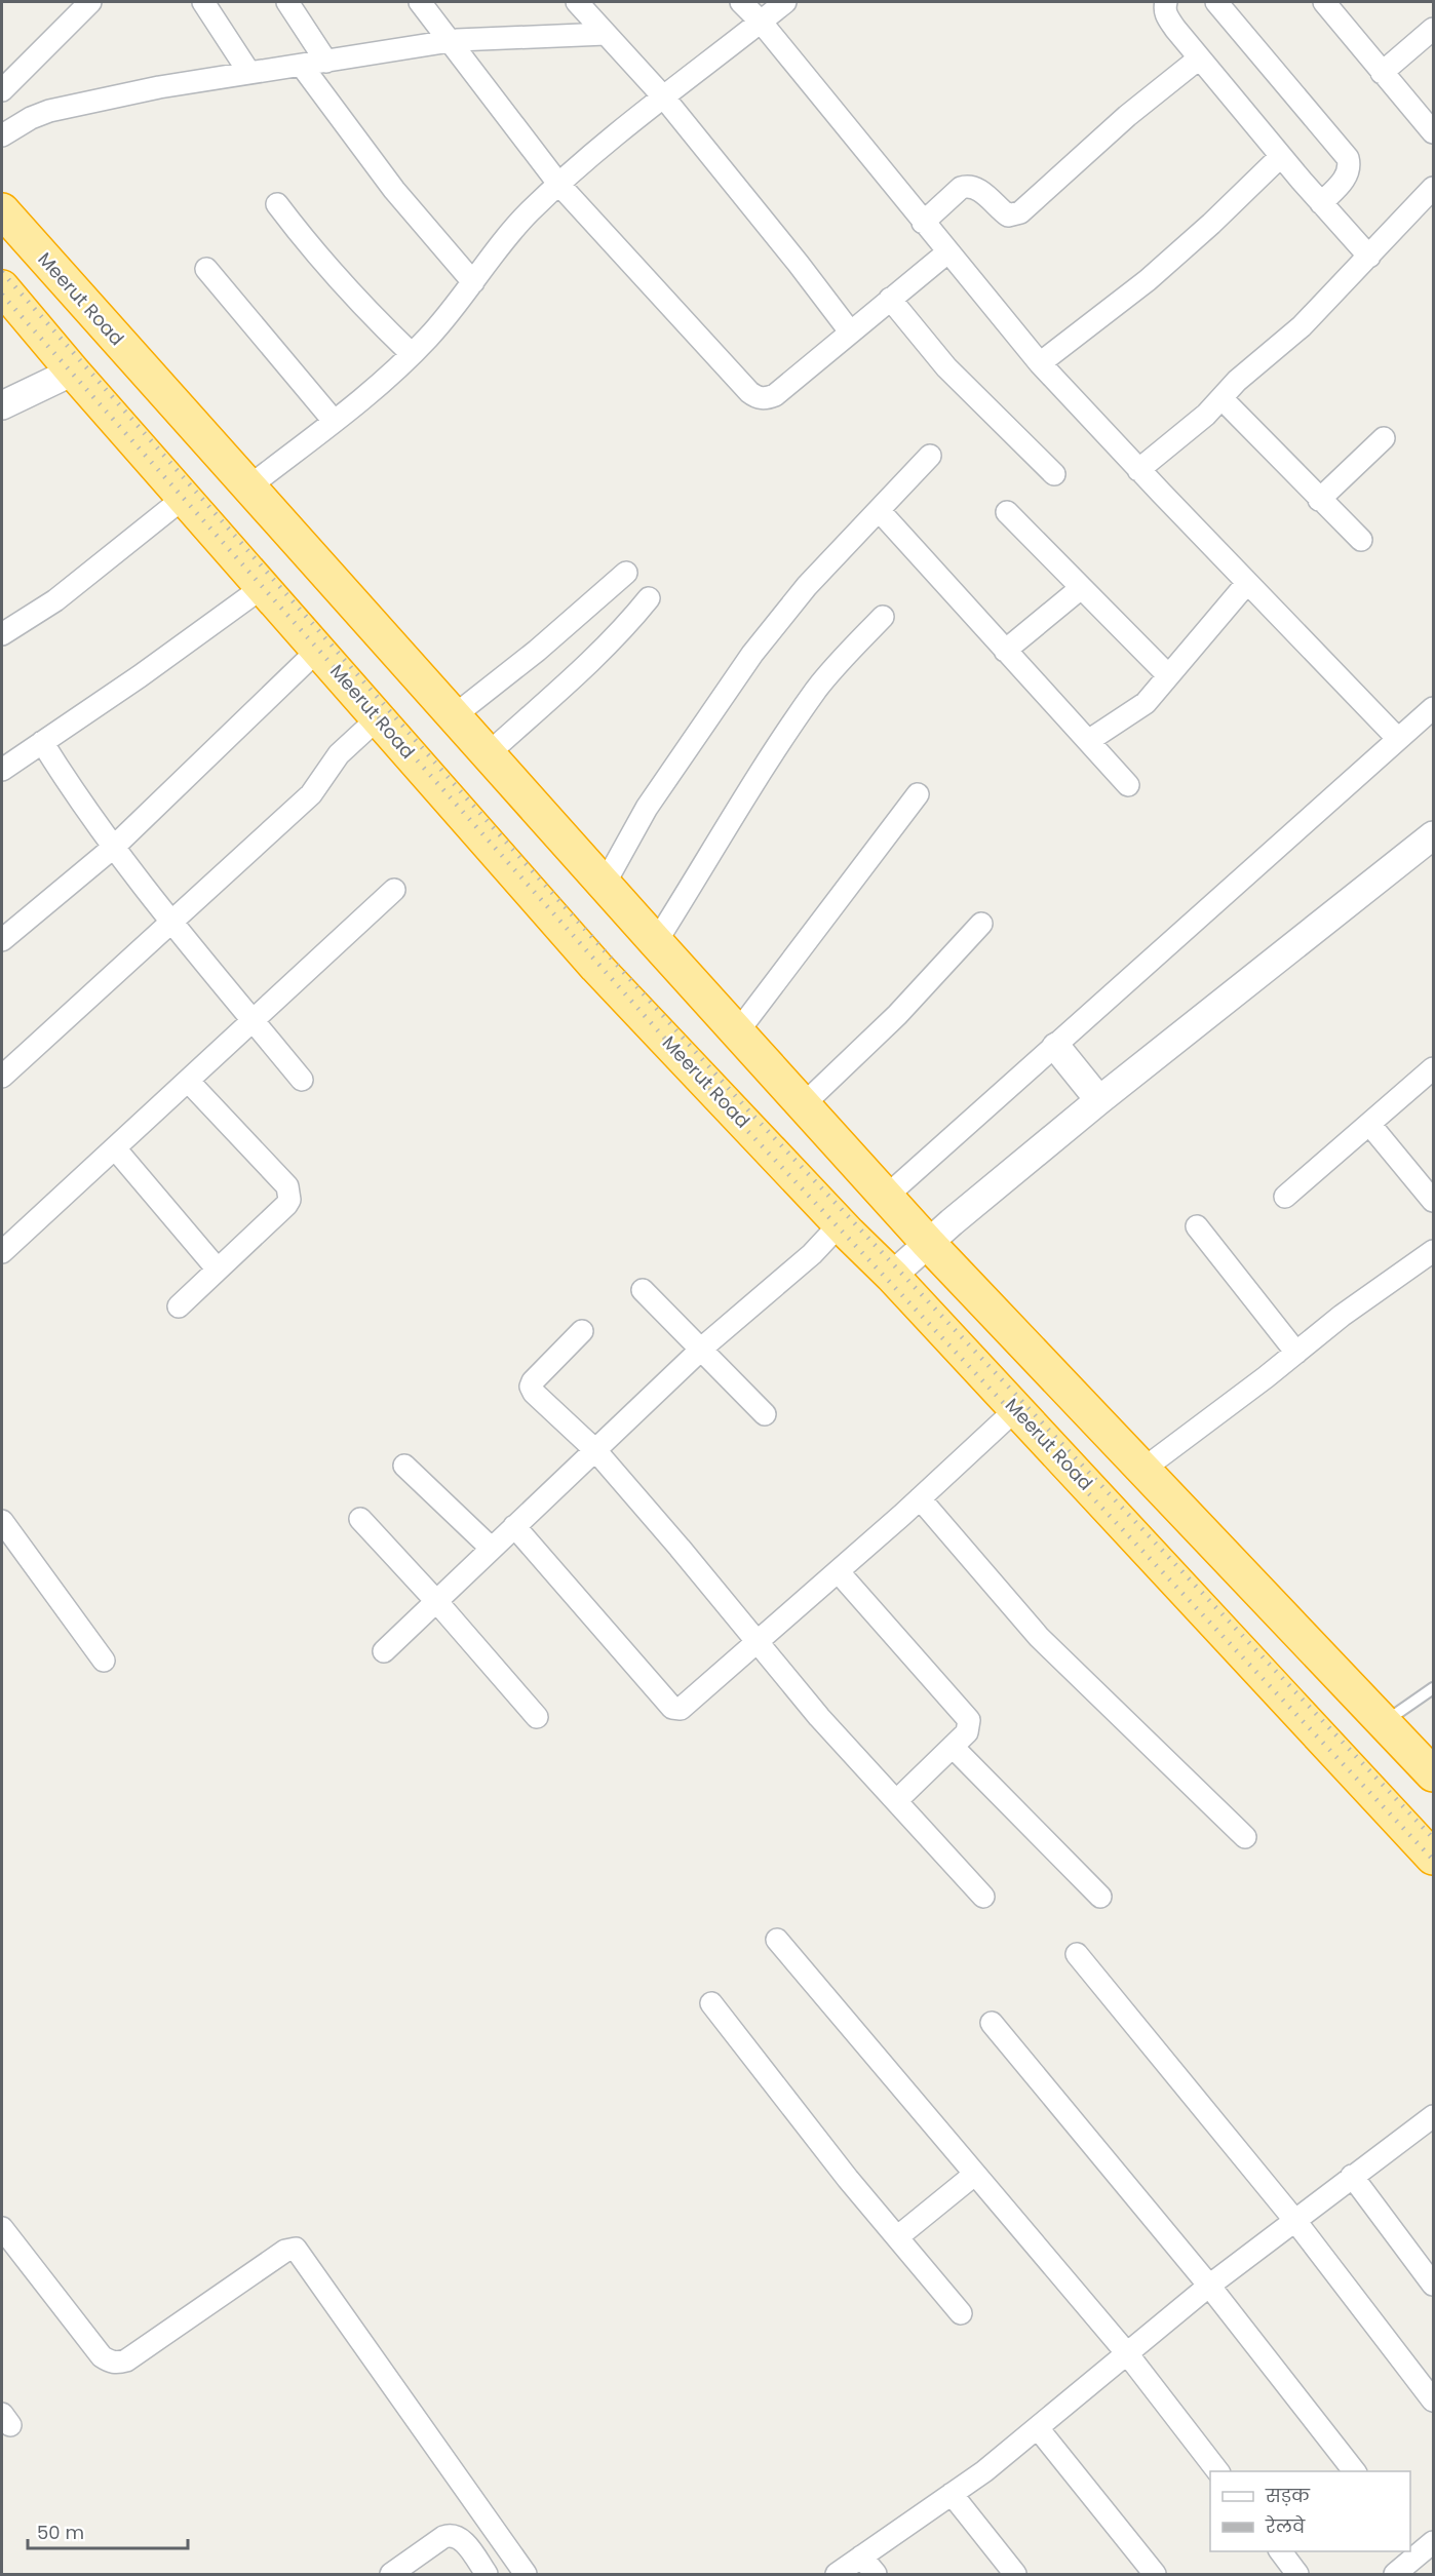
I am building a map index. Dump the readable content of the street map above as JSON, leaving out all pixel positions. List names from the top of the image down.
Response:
{
  "streets": {
    "highway": ["Meerut Road"]
  },
  "legend": ["सड़क", "रेलवे"],
  "scale_bar": "50 m"
}
